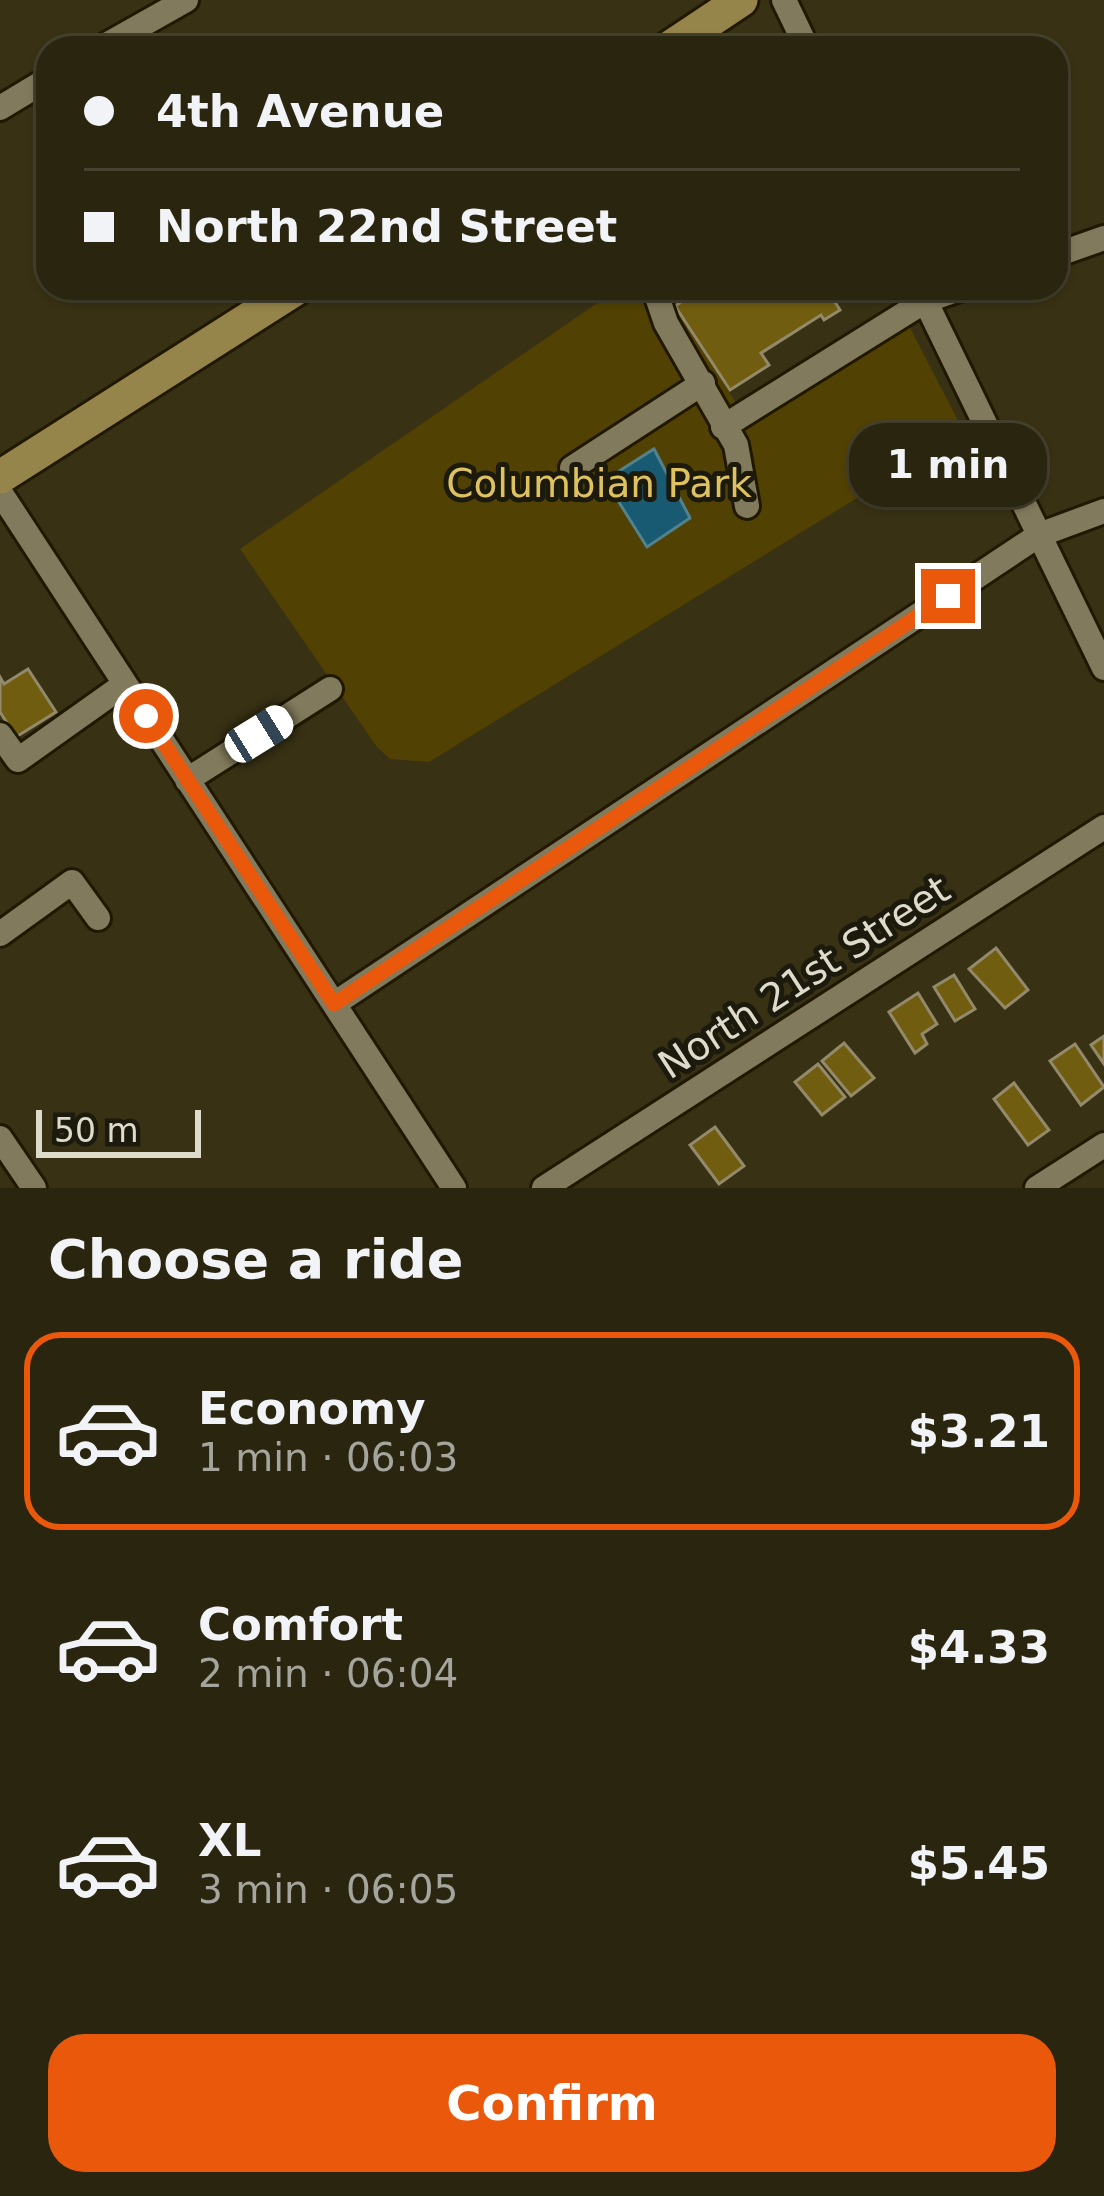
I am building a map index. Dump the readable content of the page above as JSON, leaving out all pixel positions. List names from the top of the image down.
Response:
{
  "streets": {
    "street": ["North 21st Street"]
  },
  "parks": ["Columbian Park"],
  "scale_bar": "50 m",
  "page": {
    "banner": ["4th Avenue", "North 22nd Street"],
    "bubble": "1 min",
    "scale": "50 m",
    "heading": "Choose a ride",
    "list": [
      {
        "name": "Economy",
        "note": "1 min · 06:03",
        "value": "$3.21"
      },
      {
        "name": "Comfort",
        "note": "2 min · 06:04",
        "value": "$4.33"
      },
      {
        "name": "XL",
        "note": "3 min · 06:05",
        "value": "$5.45"
      }
    ],
    "buttons": "Confirm"
  }
}
